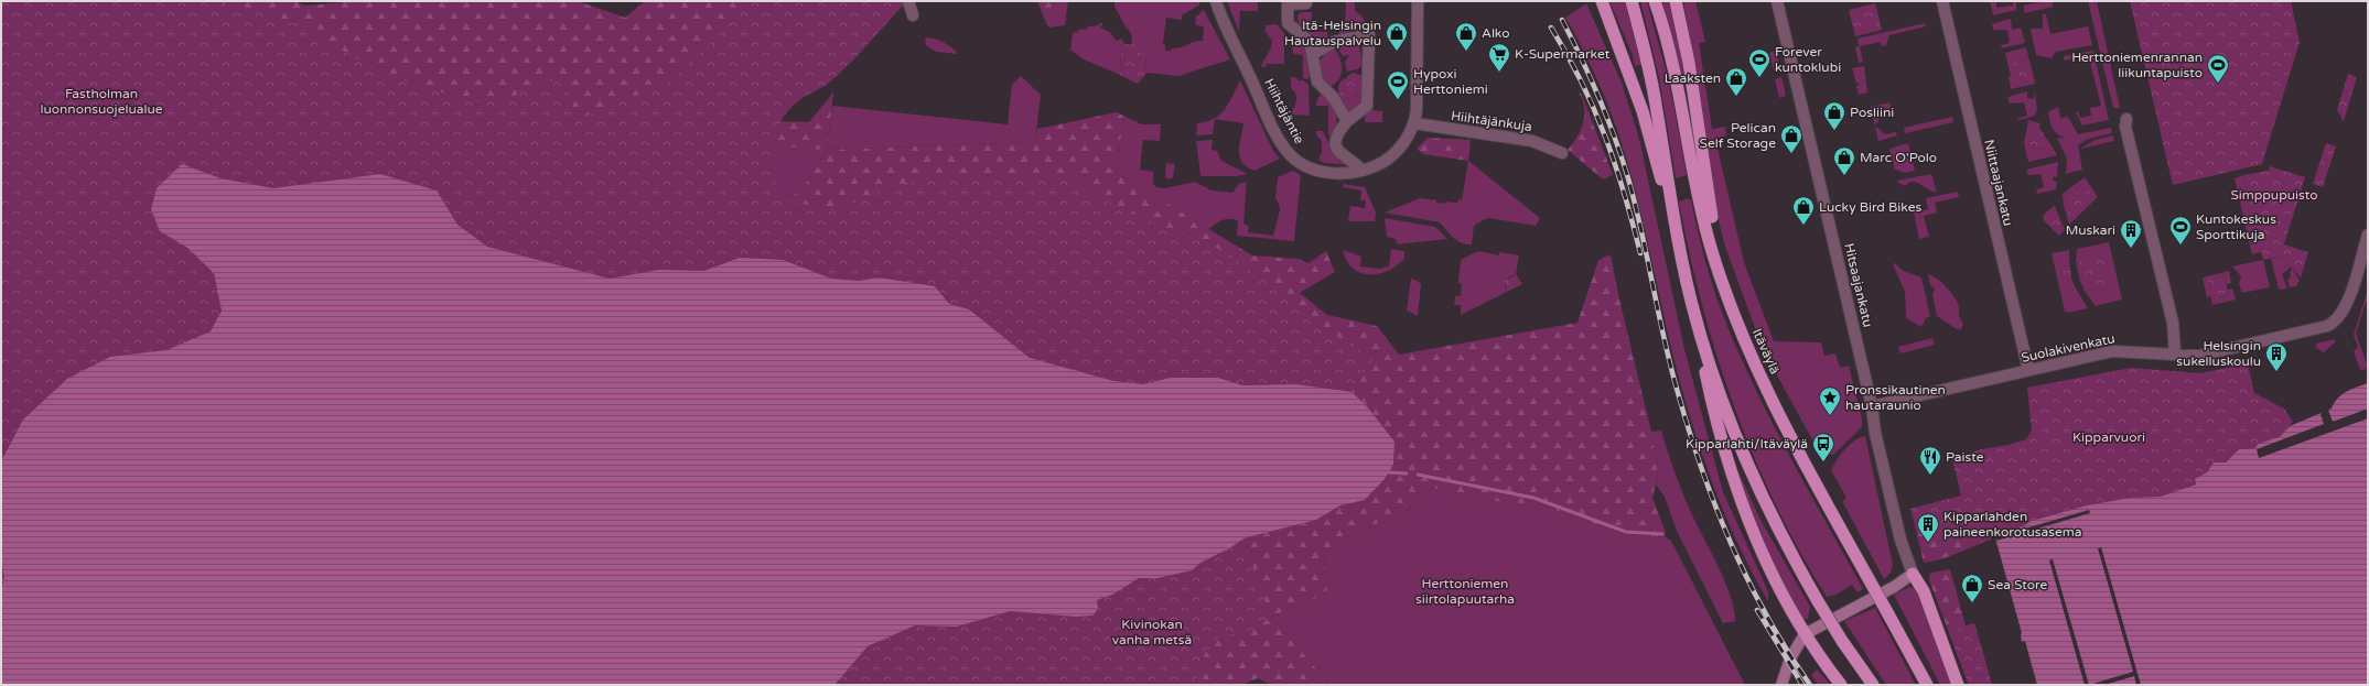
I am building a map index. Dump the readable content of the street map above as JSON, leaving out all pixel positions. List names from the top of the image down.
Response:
{
  "streets": {
    "highway": ["Itäväylä"],
    "street": [
      "Hiihtäjäntie",
      "Hiihtäjänkuja",
      "Niittaajankatu",
      "Hitsaajankatu",
      "Suolakivenkatu"
    ]
  },
  "crossings": [
    ["Hiihtäjäntie", "Hiihtäjänkuja"],
    ["Niittaajankatu", "Suolakivenkatu"],
    ["Hitsaajankatu", "Suolakivenkatu"]
  ],
  "parks": [
    "Fastholman luonnonsuojelualue",
    "Simppupuisto",
    "Kipparvuori",
    "Herttoniemen siirtolapuutarha",
    "Kivinokan vanha metsä"
  ],
  "places": {
    "shop": [
      "Itä-Helsingin Hautauspalvelu",
      "Alko",
      "Laaksten",
      "Posliini",
      "Pelican Self Storage",
      "Marc O'Polo",
      "Lucky Bird Bikes",
      "Sea Store"
    ],
    "supermarket": ["K-Supermarket"],
    "sports": [
      "Forever kuntoklubi",
      "Herttoniemenrannan liikuntapuisto",
      "Hypoxi Herttoniemi",
      "Kuntokeskus Sporttikuja"
    ],
    "building": ["Muskari", "Helsingin sukelluskoulu", "Kipparlahden paineenkorotusasema"],
    "place": ["Pronssikautinen hautaraunio"],
    "bus stop": ["Kipparlahti/Itäväylä"],
    "restaurant": ["Paiste"]
  }
}
